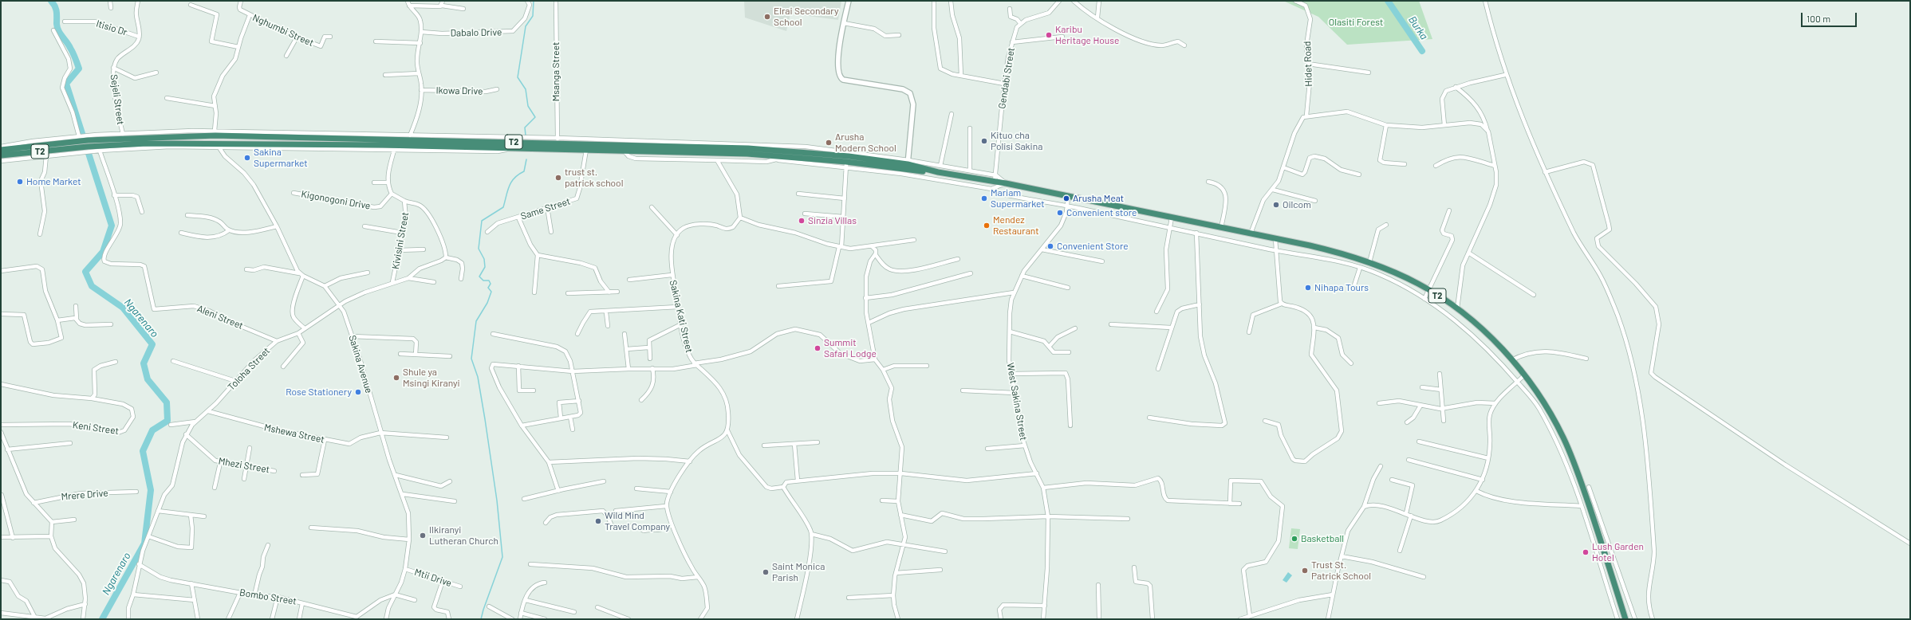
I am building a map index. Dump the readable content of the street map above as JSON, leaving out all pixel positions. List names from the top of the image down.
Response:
{
  "streets": {
    "highway": ["T2"],
    "street": [
      "Itisio Dr",
      "Nghumbi Street",
      "Dabalo Drive",
      "Hidet Road",
      "Msanga Street",
      "Gendabi Street",
      "Ikowa Drive",
      "Sejeli Street",
      "Kigonogoni Drive",
      "Same Street",
      "Kivisini Street",
      "Sakina Kati Street",
      "Aleni Street",
      "Sakina Avenue",
      "Toloha Street",
      "West Sakina Street",
      "Keni Street",
      "Mshewa Street",
      "Mhezi Street",
      "Mrere Drive",
      "Mtii Drive",
      "Bombo Street"
    ]
  },
  "crossings": [
    ["Itisio Dr", "Sejeli Street"],
    ["Msanga Street", "T2"],
    ["Gendabi Street", "T2"],
    ["T2", "Same Street"],
    ["T2", "West Sakina Street"],
    ["Kigonogoni Drive", "Kivisini Street"],
    ["Kivisini Street", "Toloha Street"],
    ["Aleni Street", "Toloha Street"],
    ["Sakina Avenue", "Toloha Street"],
    ["Sakina Avenue", "Mshewa Street"],
    ["Sakina Avenue", "Mtii Drive"],
    ["Sakina Avenue", "Bombo Street"],
    ["Toloha Street", "Mshewa Street"],
    ["Toloha Street", "Mhezi Street"],
    ["Toloha Street", "Bombo Street"]
  ],
  "water": ["Burka", "Ngarenaro"],
  "parks": ["Olasiti Forest"],
  "places": [
    "Elrai Secondary School",
    "Karibu Heritage House",
    "Kituo cha Polisi Sakina",
    "Arusha Modern School",
    "Sakina Supermarket",
    "trust st. patrick school",
    "Home Market",
    "Mariam Supermarket",
    "Arusha Meat",
    "Oilcom",
    "Convenient store",
    "Sinzia Villas",
    "Mendez Restaurant",
    "Convenient Store",
    "Nihapa Tours",
    "Summit Safari Lodge",
    "Shule ya Msingi Kiranyi",
    "Rose Stationery",
    "Wild Mind Travel Company",
    "Ilkiranyi Lutheran Church",
    "Basketball",
    "Lush Garden Hotel",
    "Trust St. Patrick School",
    "Saint Monica Parish"
  ],
  "scale_bar": "100 m"
}
